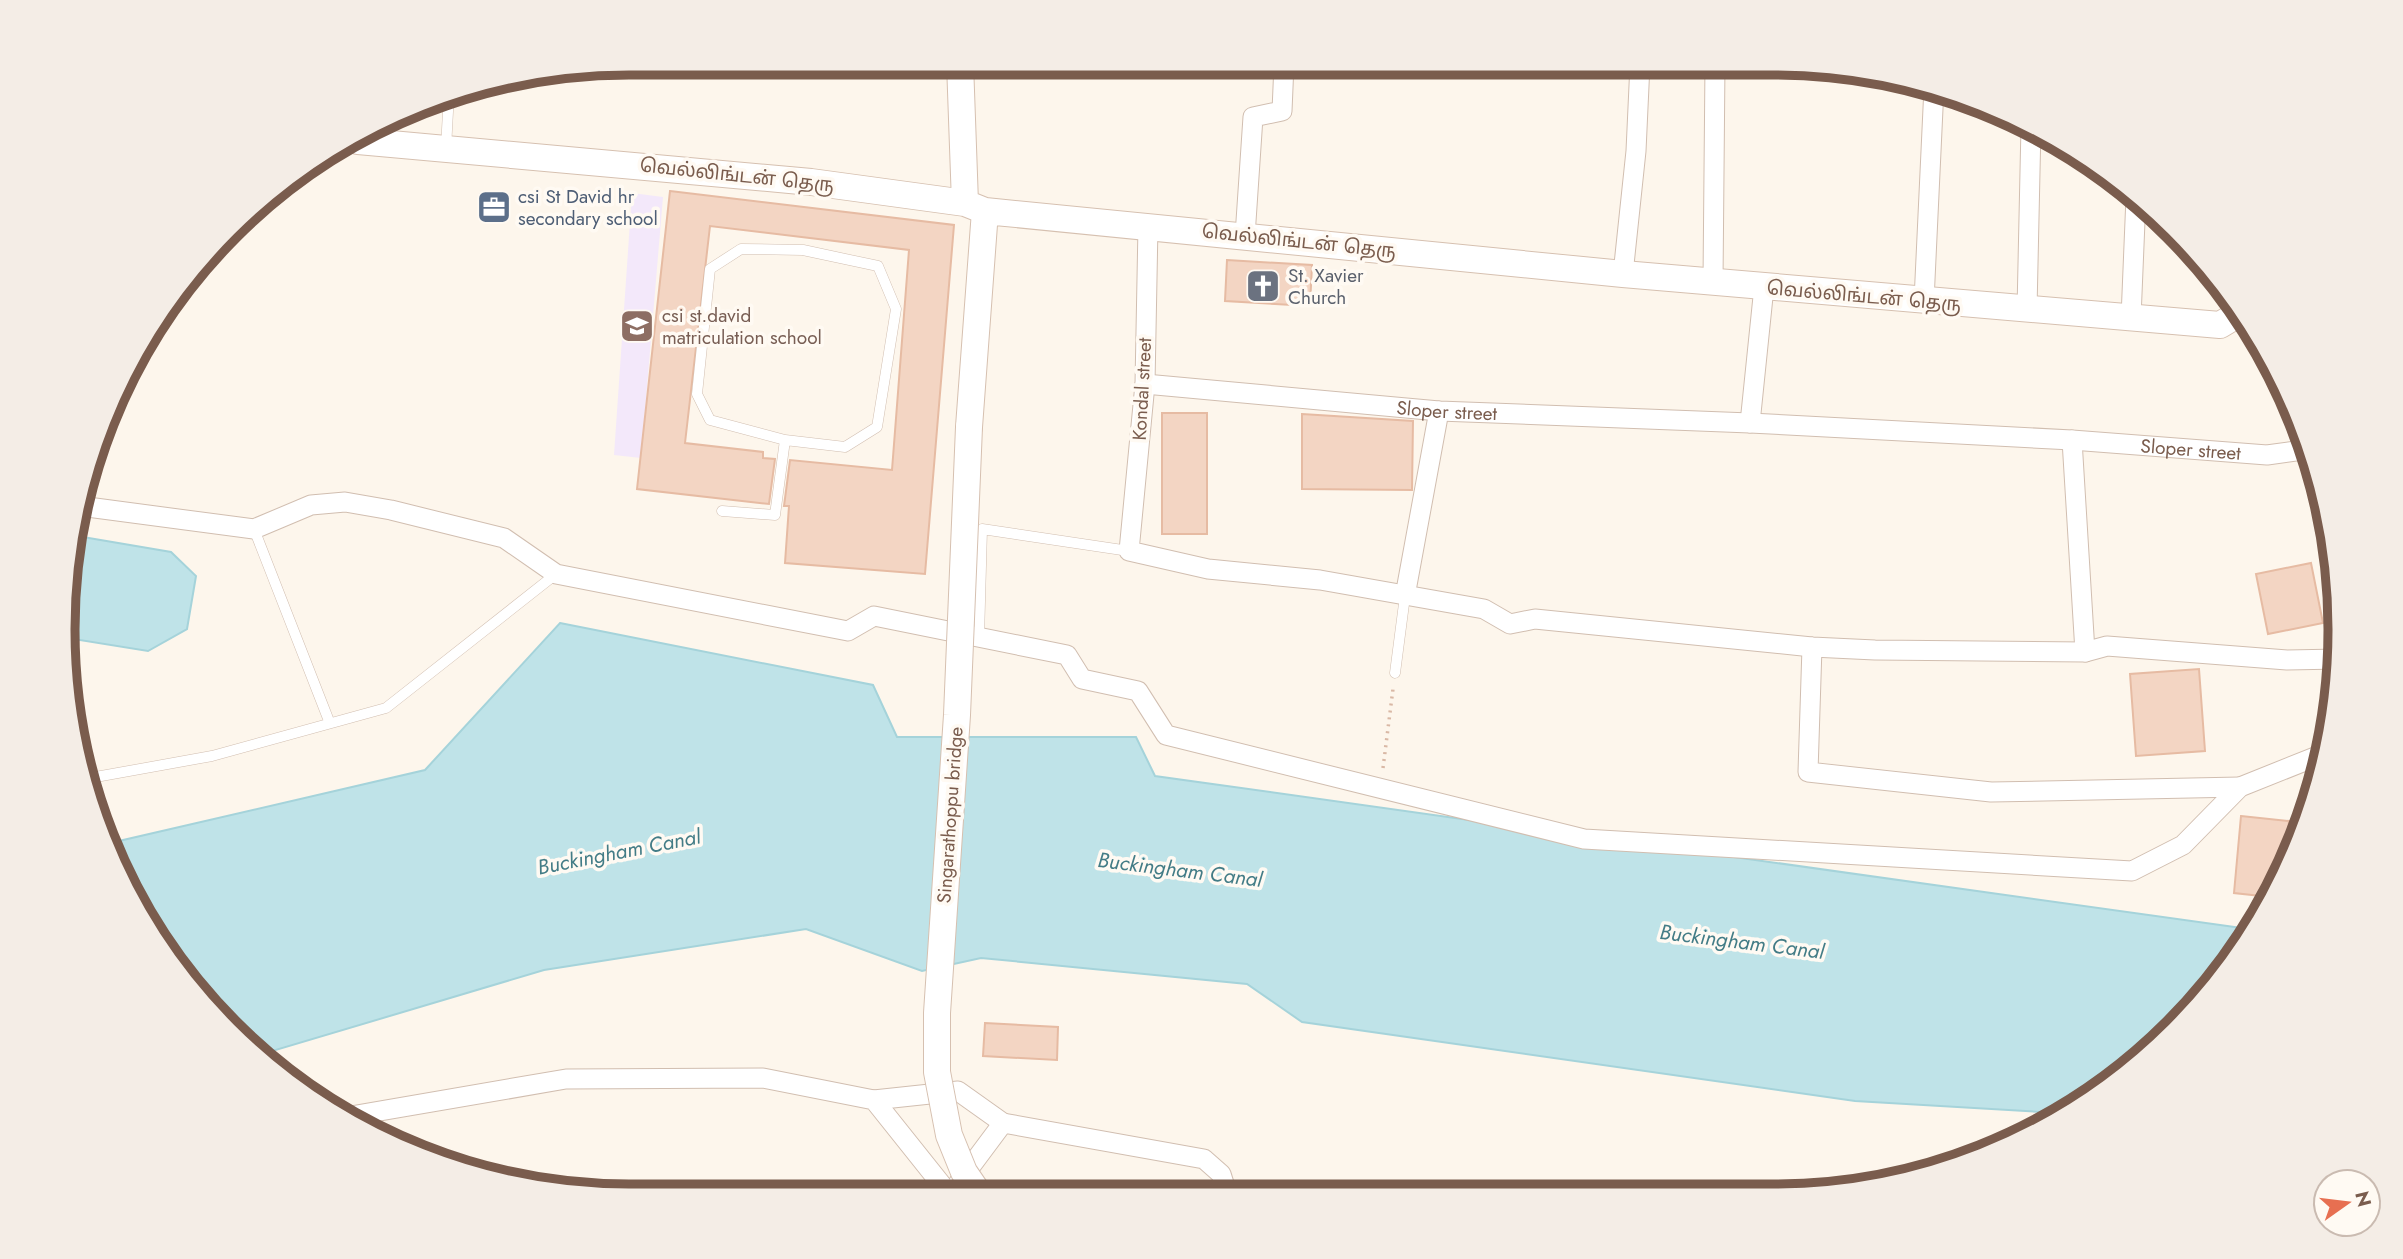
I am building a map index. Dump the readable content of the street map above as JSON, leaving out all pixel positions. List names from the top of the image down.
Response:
{
  "streets": {
    "main road": ["வெல்லிங்டன் தெரு", "Singarathoppu bridge"],
    "street": ["Kondal street", "Sloper street"]
  },
  "crossings": [
    ["வெல்லிங்டன் தெரு", "Kondal street"],
    ["வெல்லிங்டன் தெரு", "Singarathoppu bridge"],
    ["Kondal street", "Sloper street"]
  ],
  "water": ["Buckingham Canal"],
  "places": {
    "office": ["csi St David hr secondary school"],
    "church": ["St. Xavier Church"],
    "school or university": ["csi st.david matriculation school"]
  },
  "north": "right"
}
